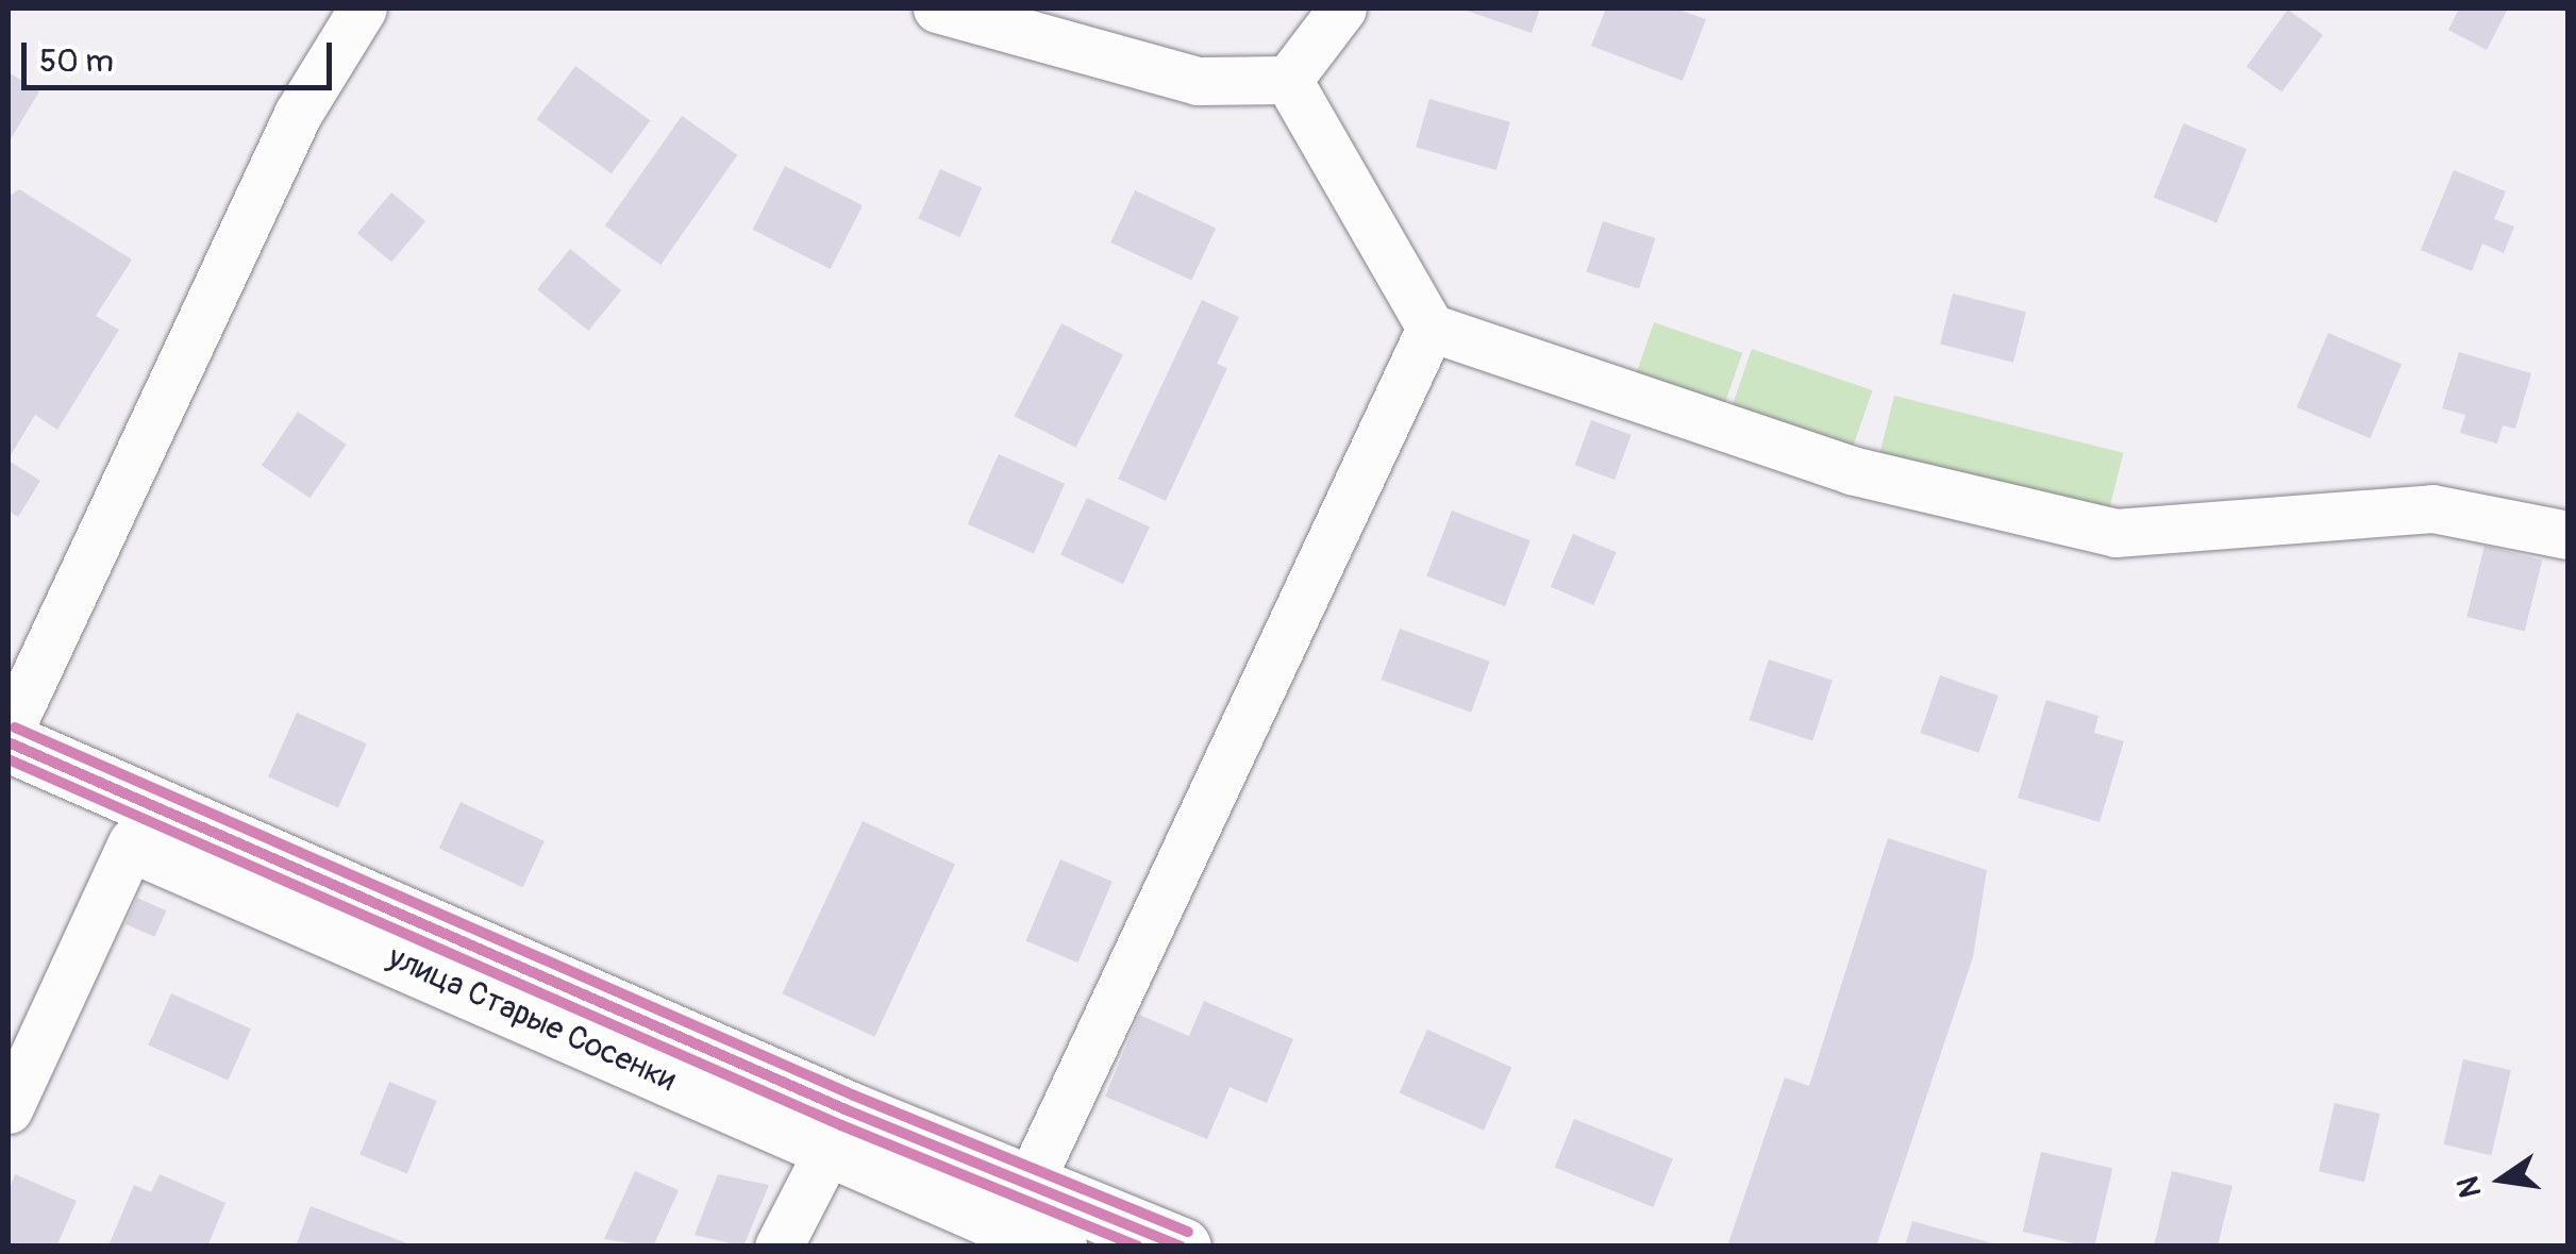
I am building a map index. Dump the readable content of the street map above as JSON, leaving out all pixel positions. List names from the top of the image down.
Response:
{
  "streets": {
    "main road": ["улица Старые Сосенки"]
  },
  "scale_bar": "50 m",
  "north": "left"
}
